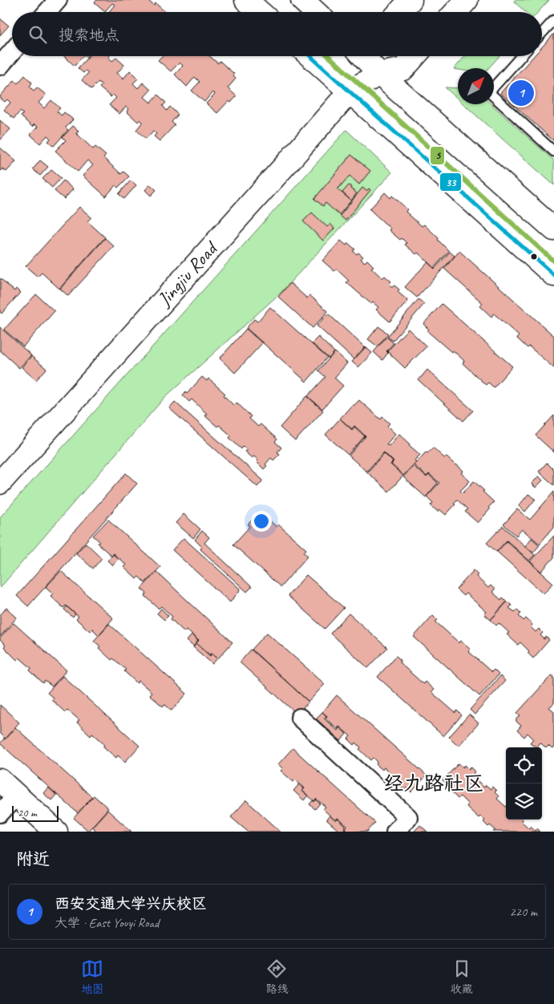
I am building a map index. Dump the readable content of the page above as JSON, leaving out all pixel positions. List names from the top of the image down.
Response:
{
  "streets": {
    "main road": ["Jingjiu Road"]
  },
  "districts": ["经九路社区"],
  "lines": ["transit line 5", "transit line 33"],
  "scale_bar": "20 m",
  "north": "top right",
  "page": {
    "search": "搜索地点",
    "pins": "1",
    "scale": "20 m",
    "heading": "附近",
    "list": [
      {
        "mark": "1",
        "name": "西安交通大学兴庆校区",
        "note": "大学 · East Youyi Road",
        "value": "220 m"
      }
    ],
    "nav": ["地图", "路线", "收藏"]
  }
}
